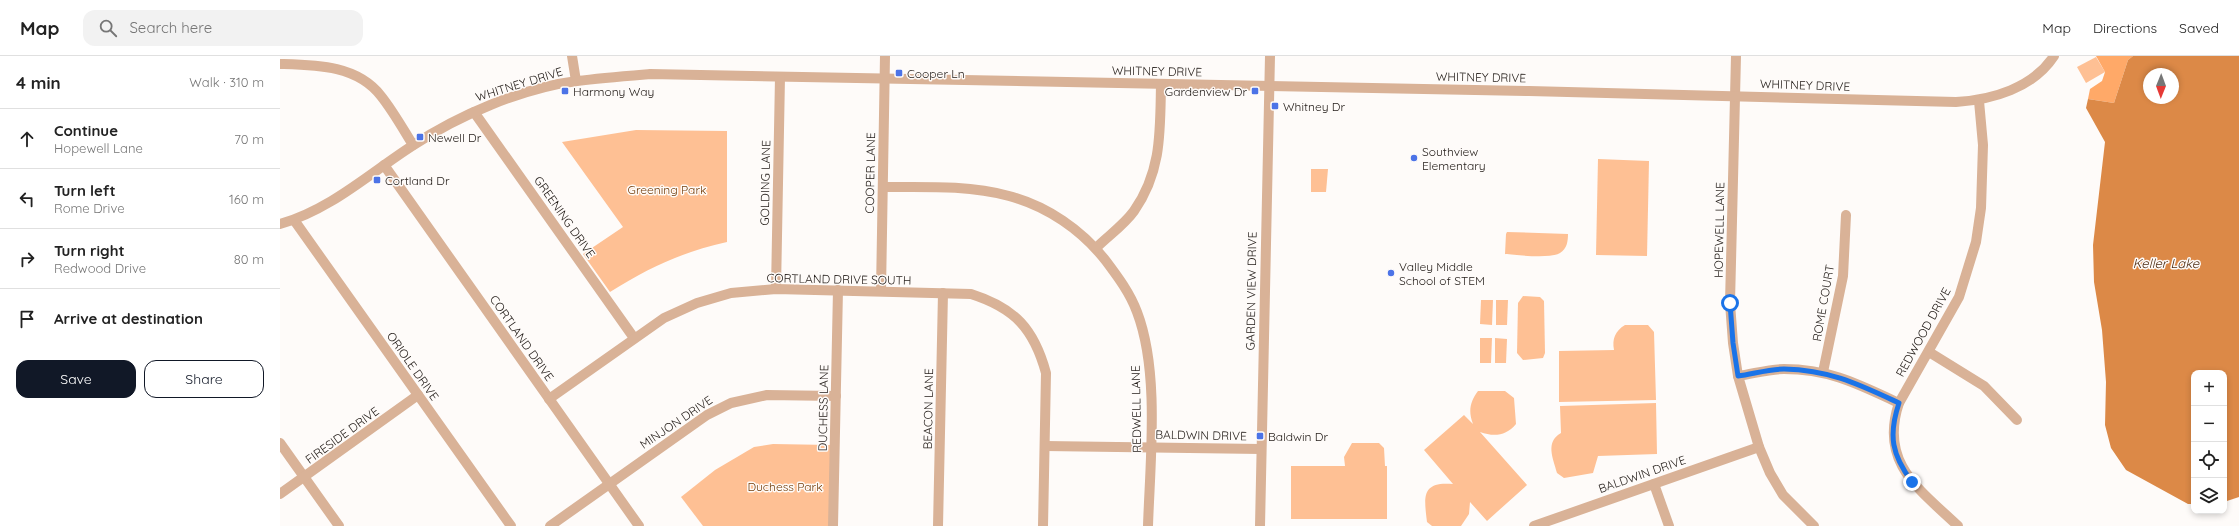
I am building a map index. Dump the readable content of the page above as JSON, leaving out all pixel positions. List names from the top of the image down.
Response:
{
  "streets": {
    "street": [
      "WHITNEY DRIVE",
      "COOPER LANE",
      "GOLDING LANE",
      "GREENING DRIVE",
      "HOPEWELL LANE",
      "CORTLAND DRIVE SOUTH",
      "GARDEN VIEW DRIVE",
      "ROME COURT",
      "REDWOOD DRIVE",
      "CORTLAND DRIVE",
      "ORIOLE DRIVE",
      "DUCHESS LANE",
      "BEACON LANE",
      "REDWELL LANE",
      "MINJON DRIVE",
      "FIRESIDE DRIVE",
      "BALDWIN DRIVE"
    ]
  },
  "crossings": [
    ["WHITNEY DRIVE", "COOPER LANE"],
    ["WHITNEY DRIVE", "GOLDING LANE"],
    ["WHITNEY DRIVE", "GREENING DRIVE"],
    ["WHITNEY DRIVE", "HOPEWELL LANE"],
    ["WHITNEY DRIVE", "GARDEN VIEW DRIVE"],
    ["WHITNEY DRIVE", "REDWOOD DRIVE"],
    ["WHITNEY DRIVE", "CORTLAND DRIVE"],
    ["WHITNEY DRIVE", "ORIOLE DRIVE"],
    ["COOPER LANE", "CORTLAND DRIVE SOUTH"],
    ["COOPER LANE", "REDWELL LANE"],
    ["GOLDING LANE", "CORTLAND DRIVE SOUTH"],
    ["GREENING DRIVE", "CORTLAND DRIVE SOUTH"],
    ["HOPEWELL LANE", "BALDWIN DRIVE"],
    ["CORTLAND DRIVE SOUTH", "CORTLAND DRIVE"],
    ["CORTLAND DRIVE SOUTH", "DUCHESS LANE"],
    ["CORTLAND DRIVE SOUTH", "BEACON LANE"],
    ["CORTLAND DRIVE SOUTH", "BALDWIN DRIVE"],
    ["GARDEN VIEW DRIVE", "BALDWIN DRIVE"],
    ["CORTLAND DRIVE", "MINJON DRIVE"],
    ["ORIOLE DRIVE", "FIRESIDE DRIVE"],
    ["DUCHESS LANE", "MINJON DRIVE"],
    ["REDWELL LANE", "BALDWIN DRIVE"]
  ],
  "water": ["Keller Lake"],
  "parks": ["Greening Park", "Duchess Park"],
  "places": {
    "transit": [
      "Cooper Ln",
      "Harmony Way",
      "Gardenview Dr",
      "Whitney Dr",
      "Newell Dr",
      "Cortland Dr",
      "Baldwin Dr"
    ],
    "other": ["Southview Elementary", "Valley Middle School of STEM"]
  },
  "north": "bottom",
  "page": {
    "header": "Map",
    "search": "Search here",
    "nav": ["Map", "Directions", "Saved"],
    "heading": ["4 min", "Walk · 310 m"],
    "list": [
      ["Continue", "Hopewell Lane", "70 m"],
      ["Turn left", "Rome Drive", "160 m"],
      ["Turn right", "Redwood Drive", "80 m"],
      "Arrive at destination"
    ],
    "buttons": ["Save", "Share"],
    "map_buttons": ["+", "−"]
  }
}
